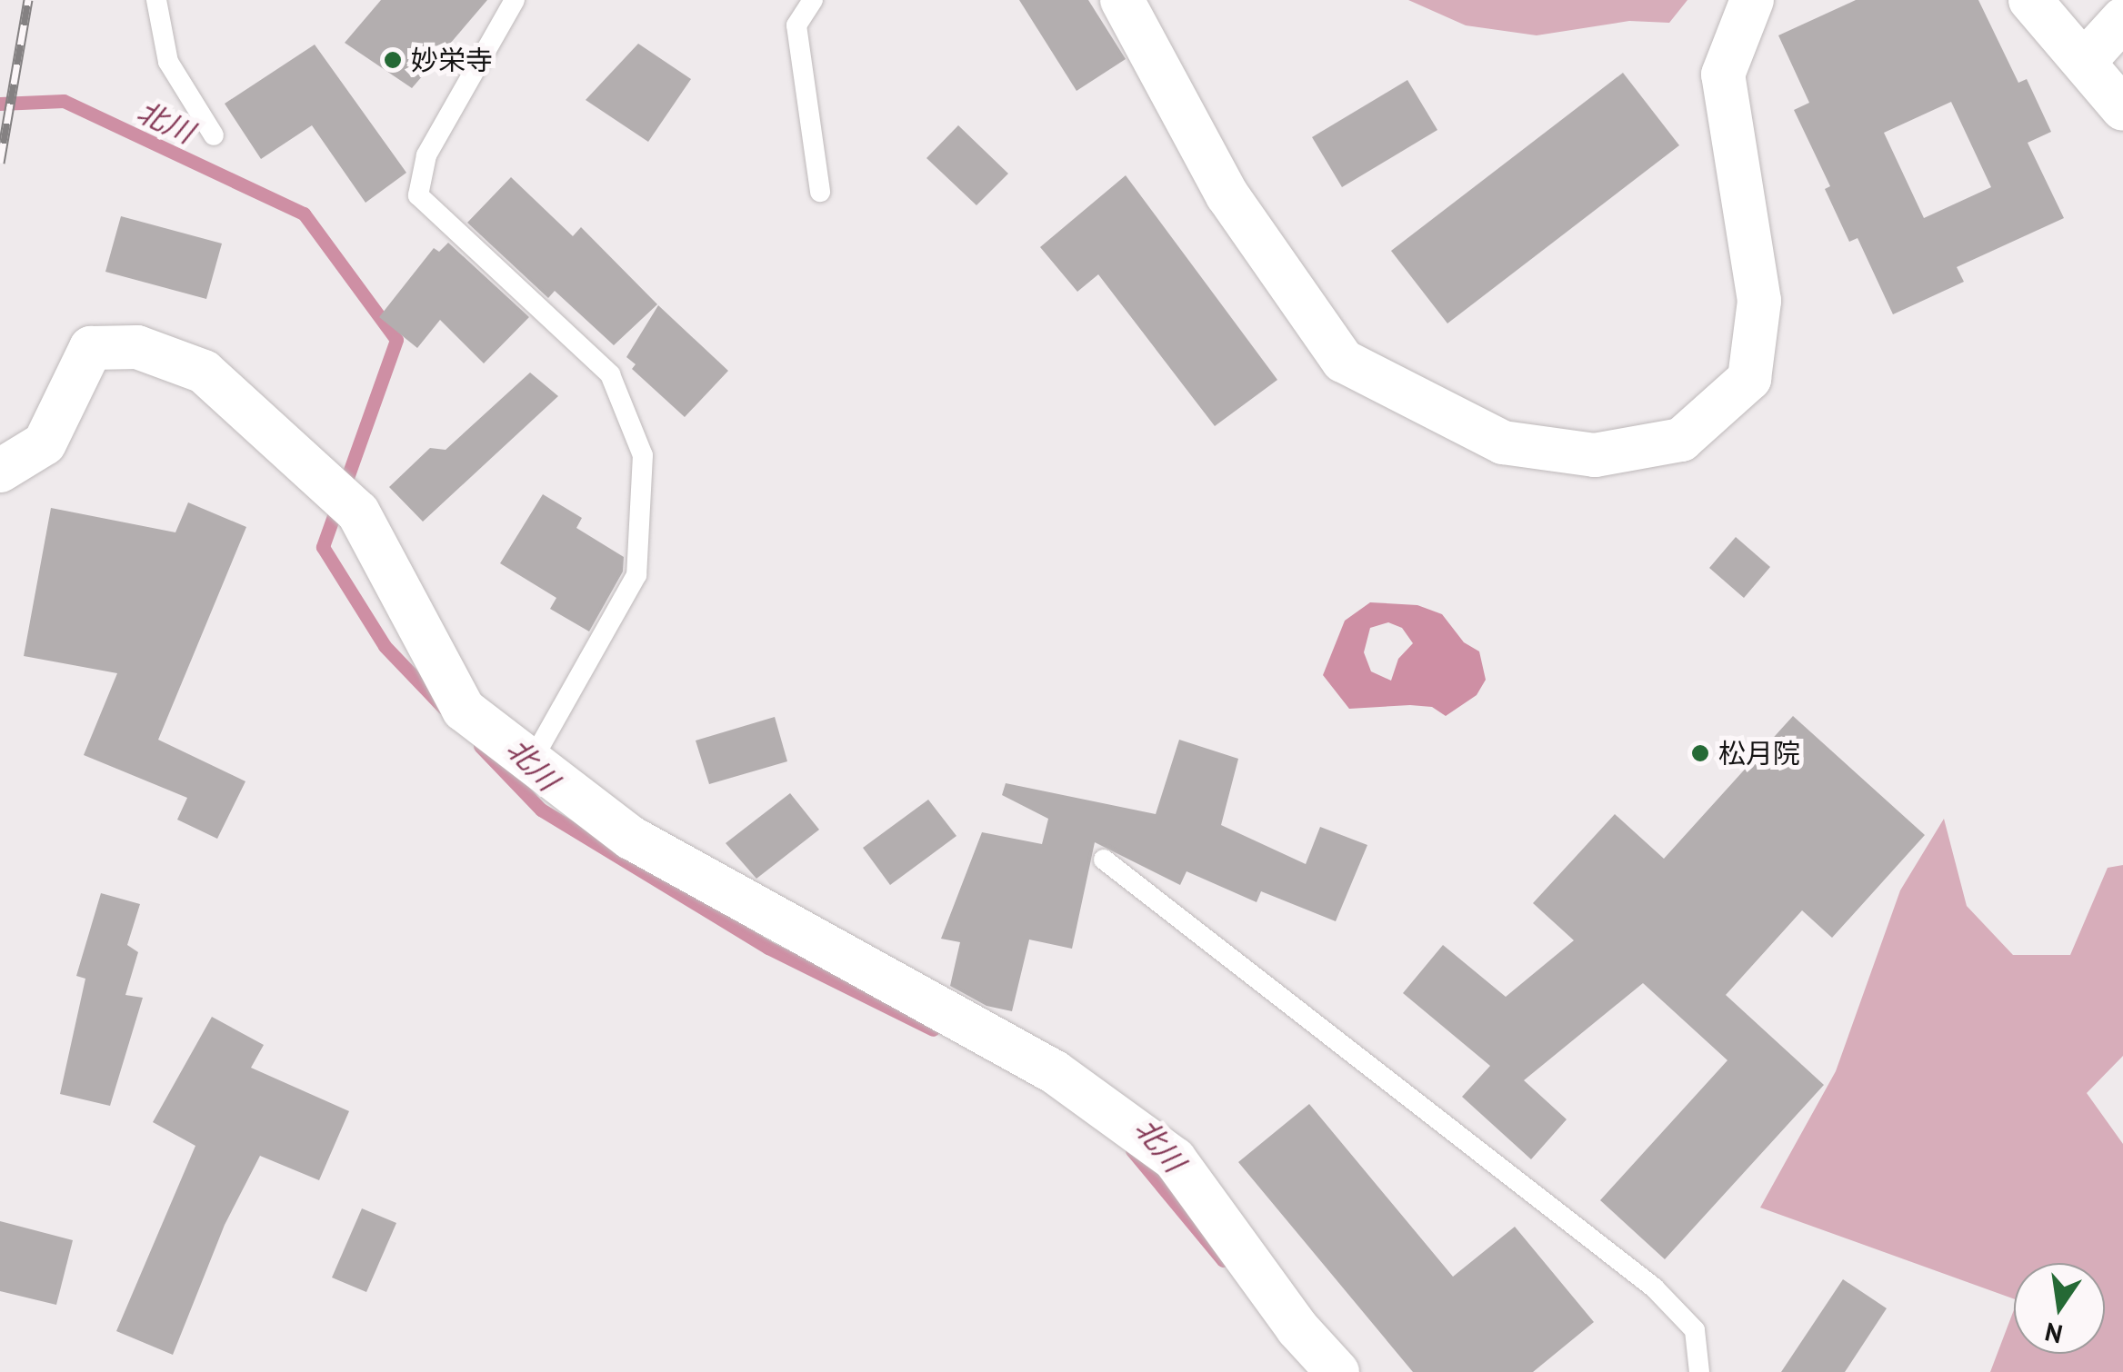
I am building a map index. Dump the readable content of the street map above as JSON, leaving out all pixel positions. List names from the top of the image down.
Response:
{
  "water": ["北川"],
  "places": ["妙栄寺", "松月院"],
  "north": "bottom"
}
